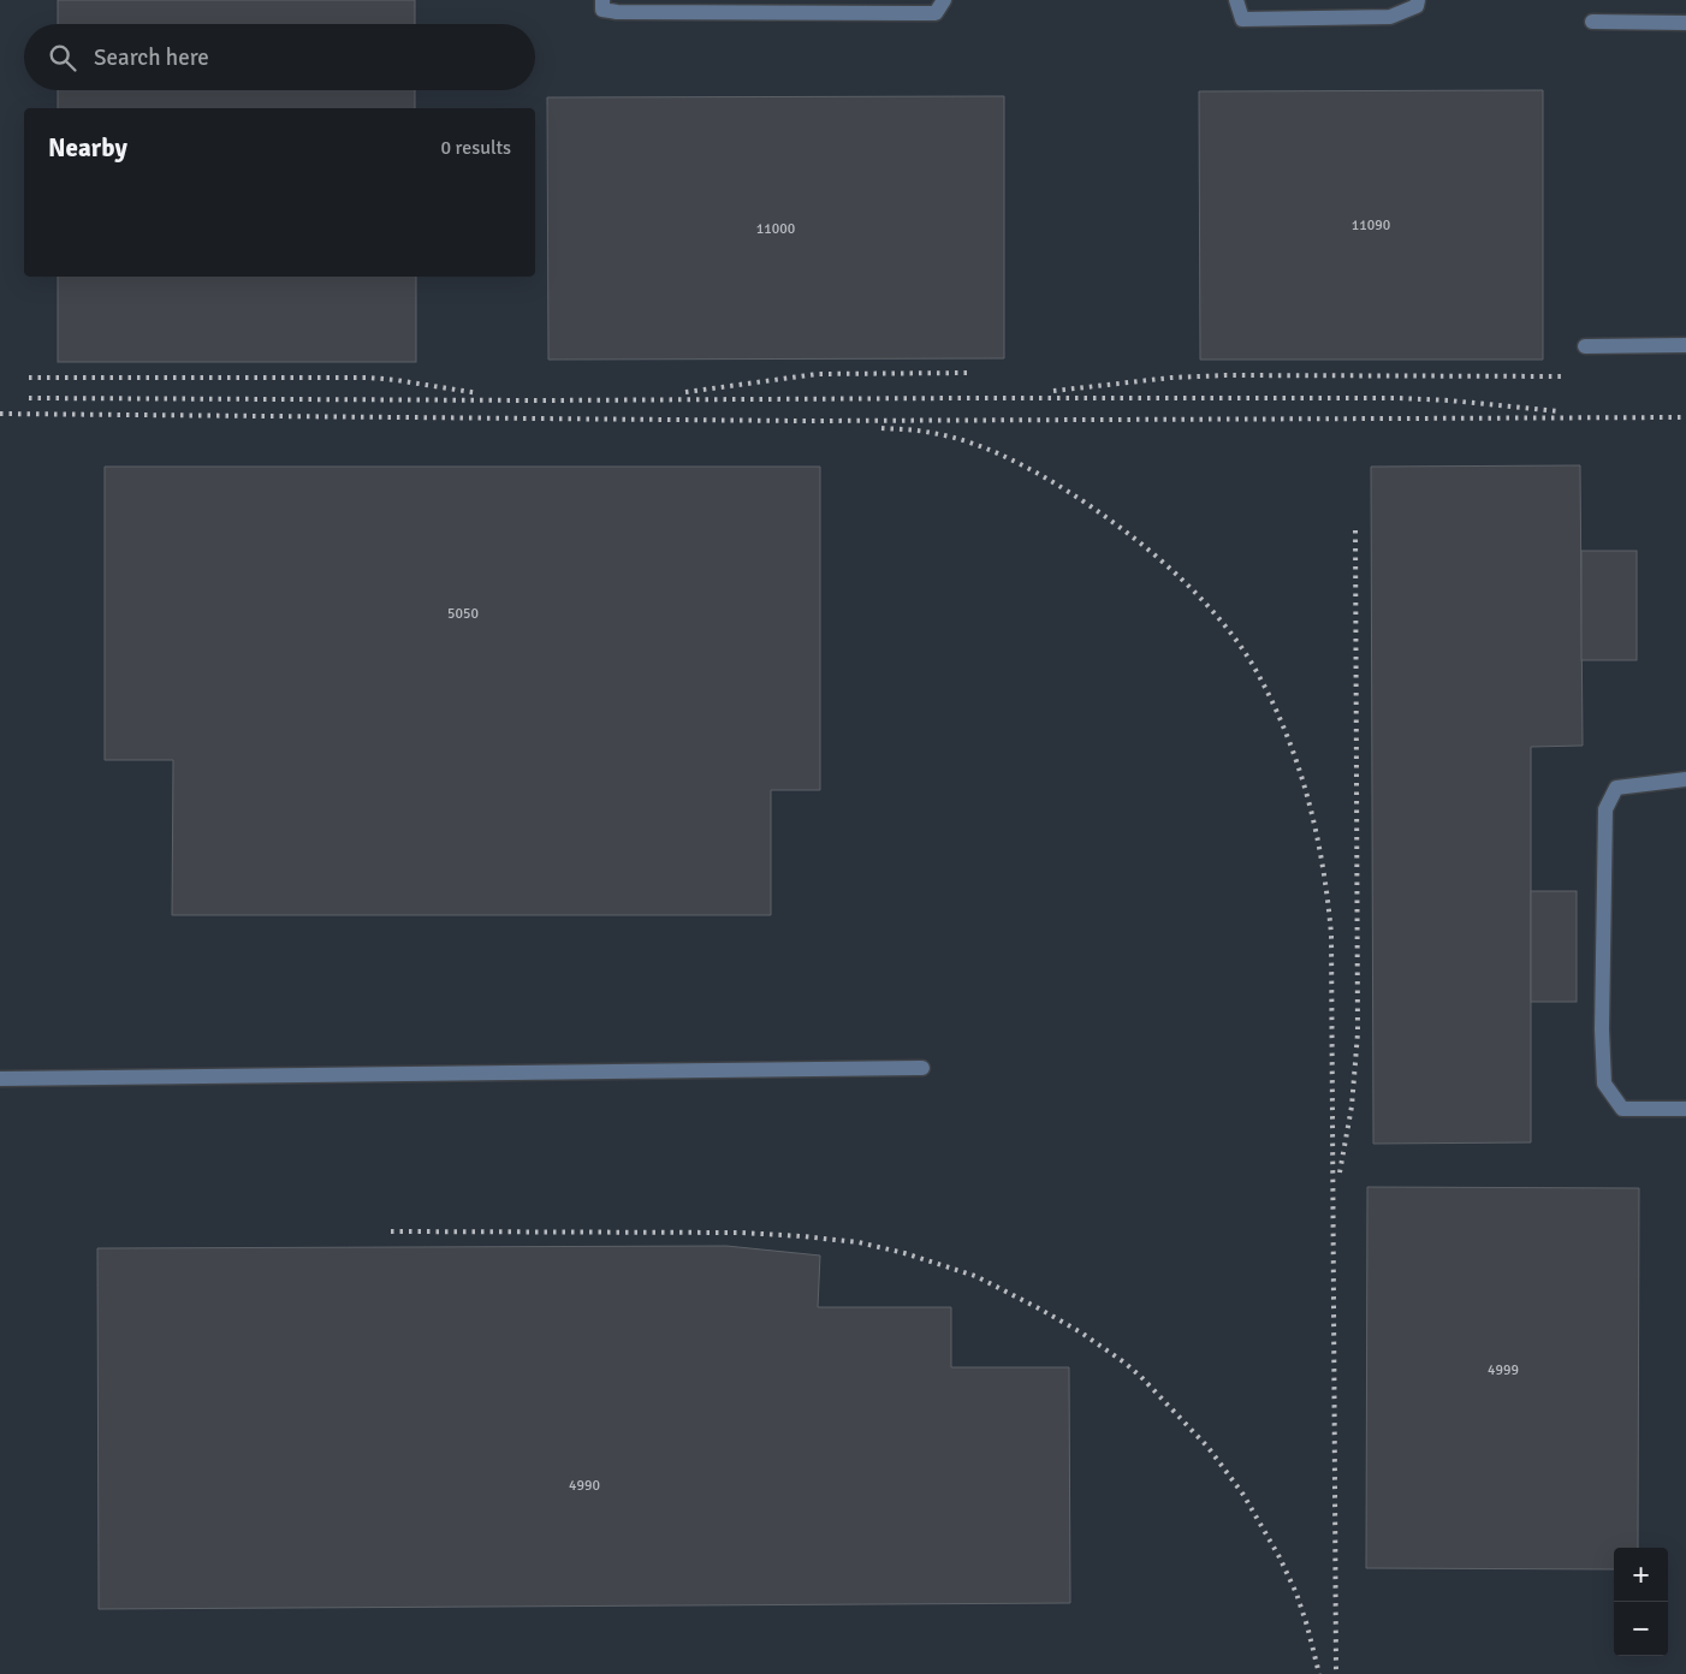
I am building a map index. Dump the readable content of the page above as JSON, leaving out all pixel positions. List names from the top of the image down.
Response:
{
  "house_numbers": [
    "11090",
    "11000",
    "5050",
    "4999",
    "4990"
  ],
  "page": {
    "search": "Search here",
    "heading": ["Nearby", "0 results"],
    "map_buttons": ["+", "−"]
  }
}
